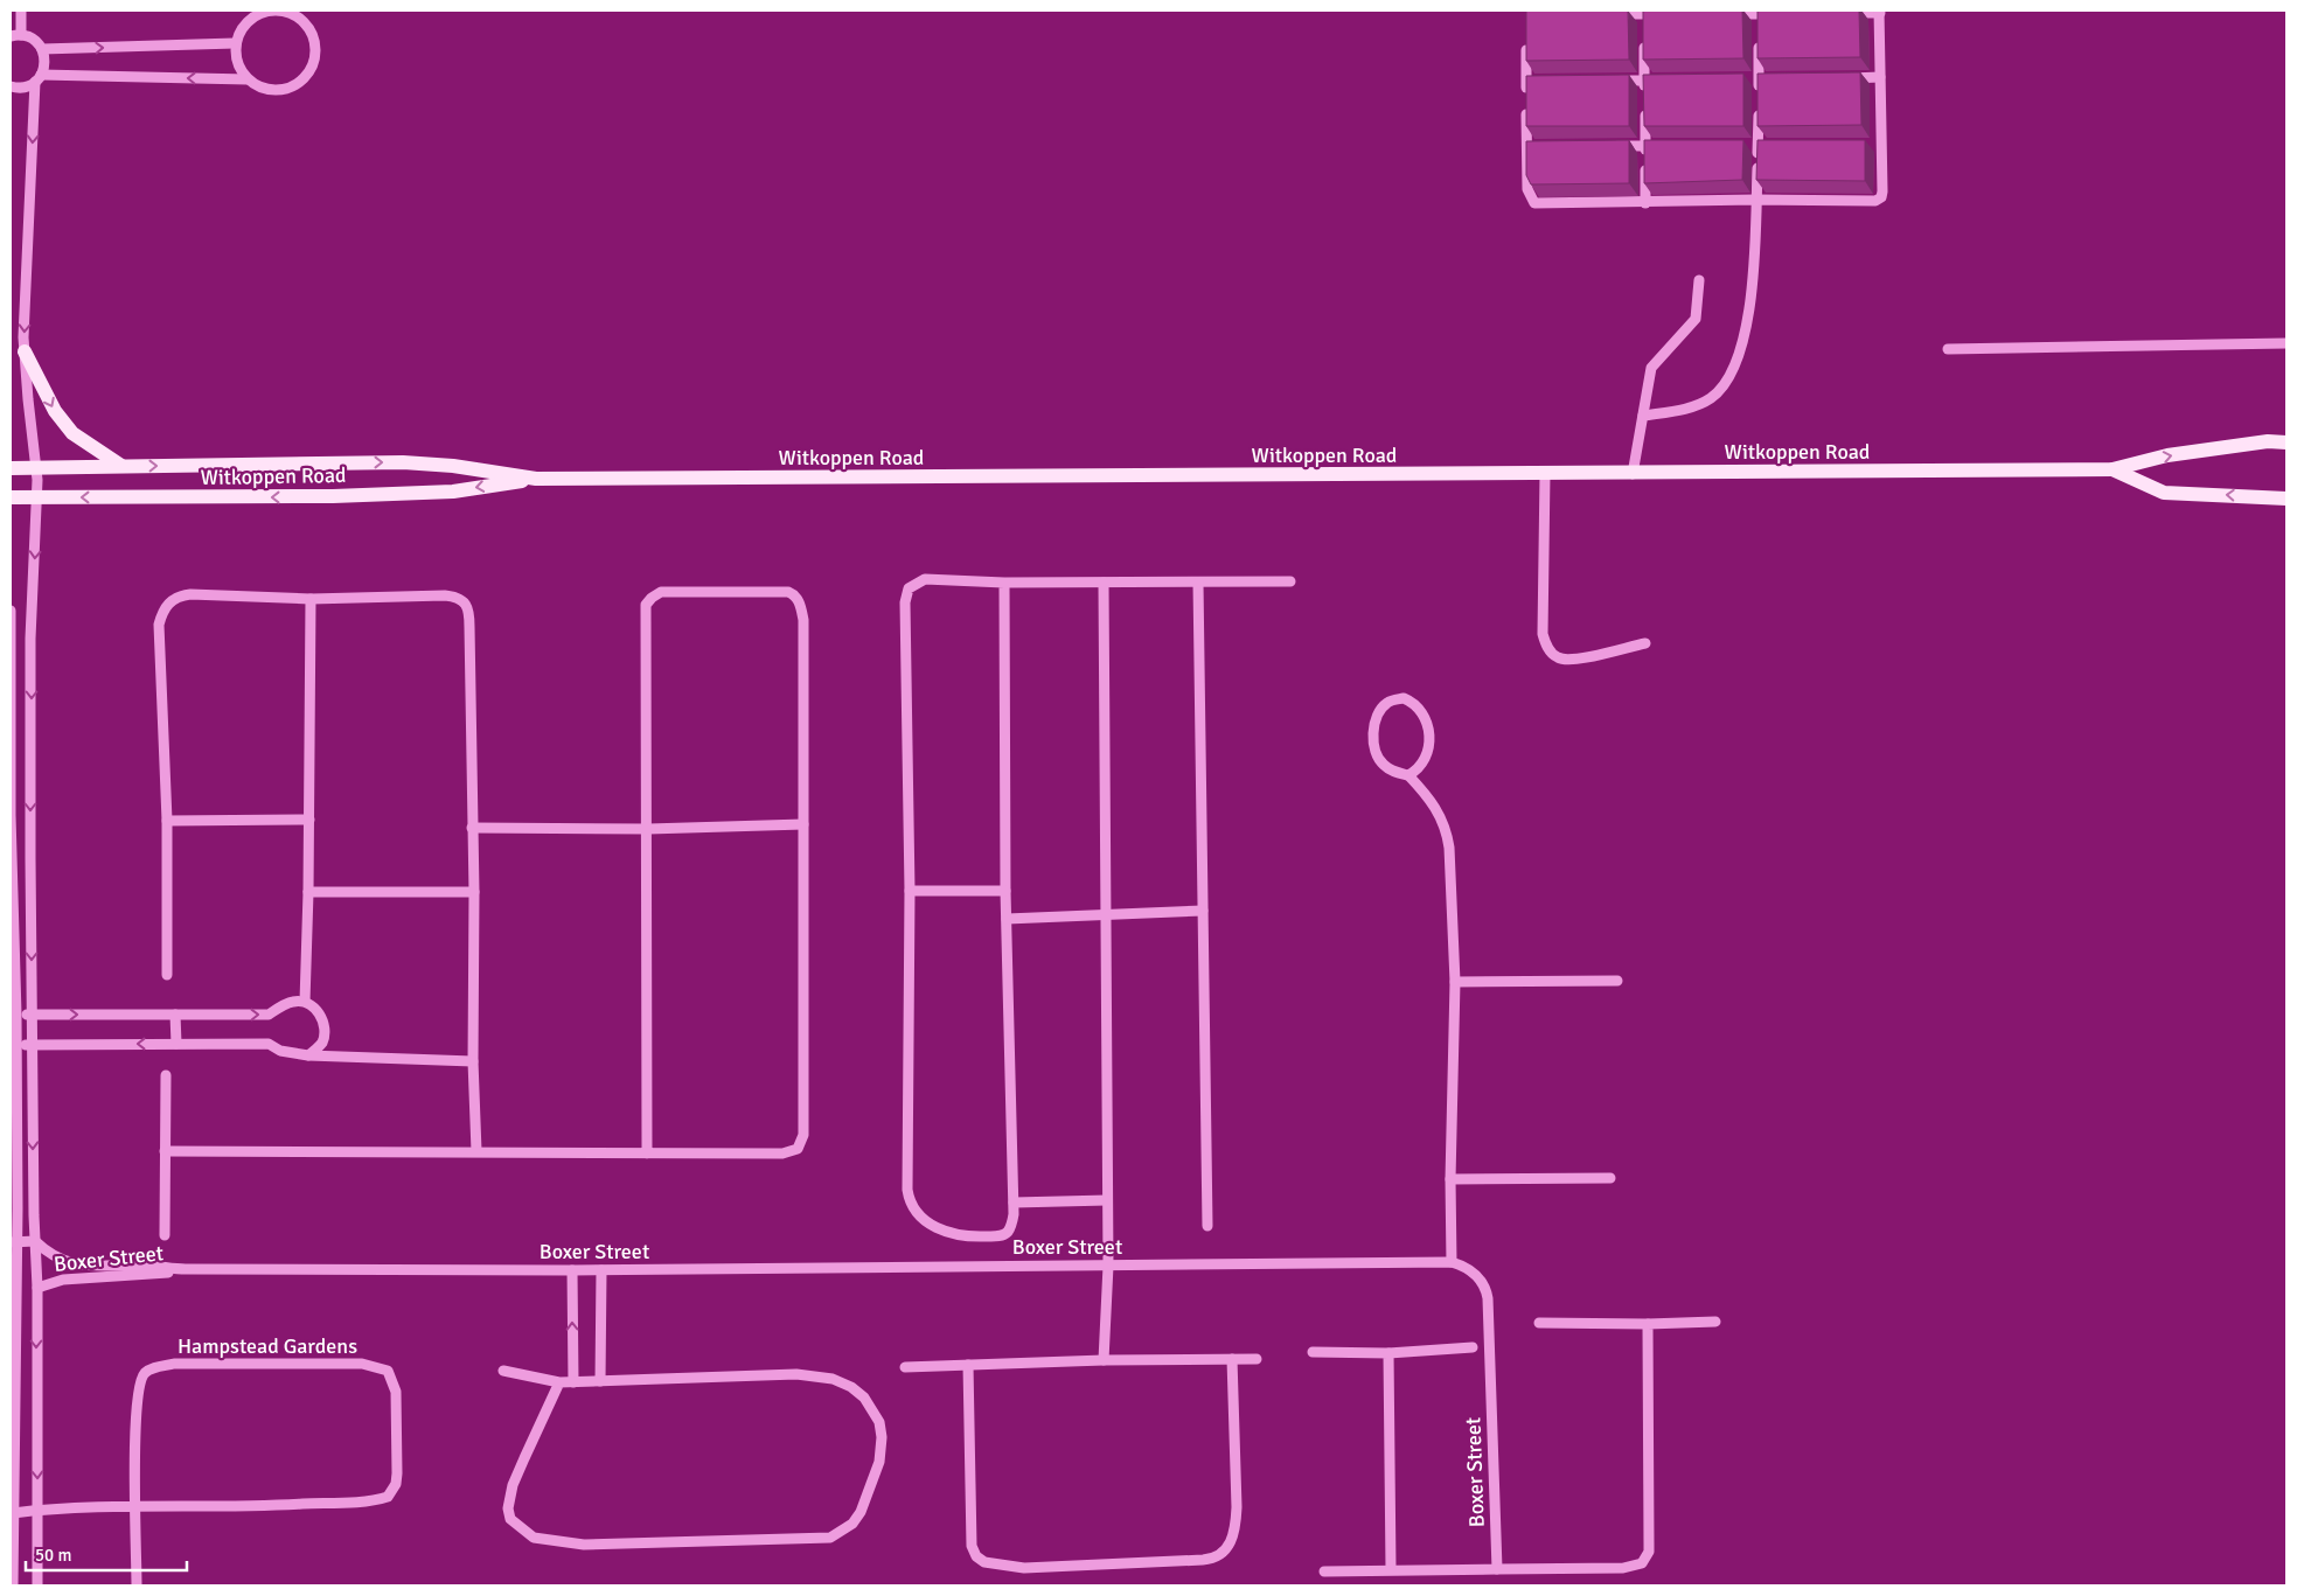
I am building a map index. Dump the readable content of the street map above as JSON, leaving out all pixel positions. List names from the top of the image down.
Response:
{
  "streets": {
    "main road": ["Witkoppen Road"],
    "street": ["Boxer Street", "Hampstead Gardens"]
  },
  "scale_bar": "50 m"
}
